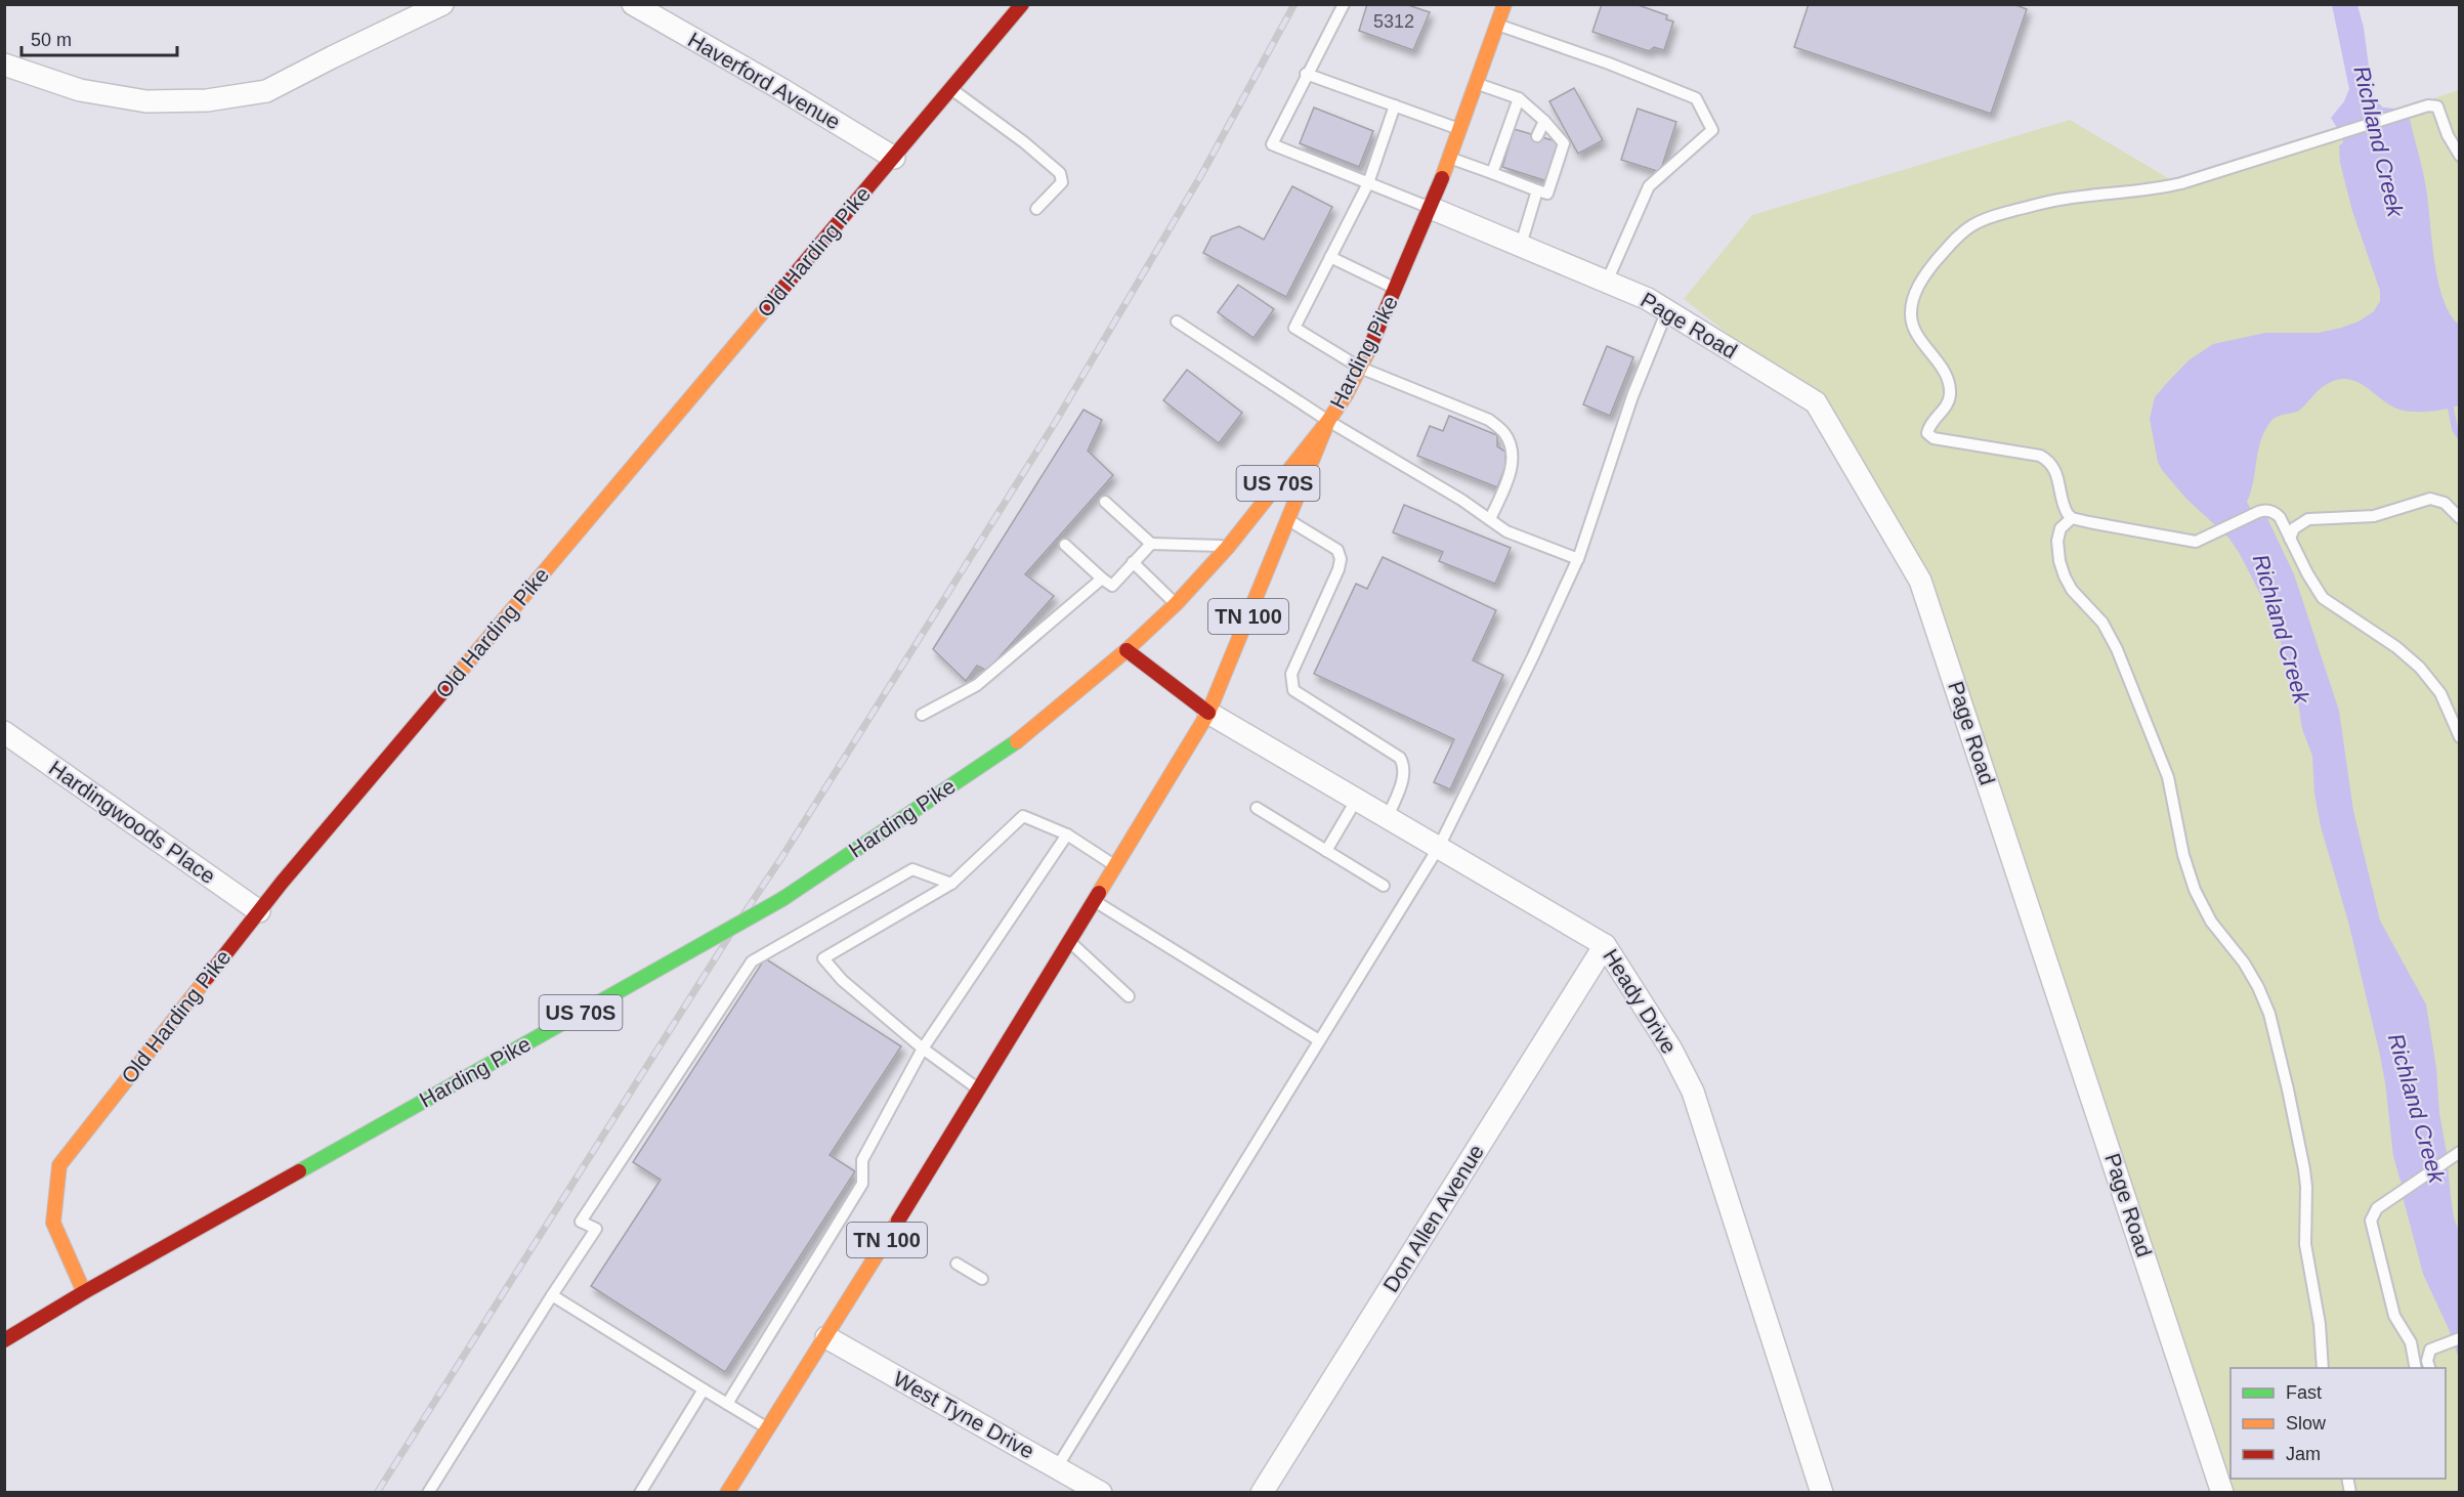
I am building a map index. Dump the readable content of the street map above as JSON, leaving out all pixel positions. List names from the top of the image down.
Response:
{
  "streets": {
    "main road": [
      "Old Harding Pike",
      "Harding Pike",
      "US 70S",
      "TN 100"
    ],
    "street": [
      "Haverford Avenue",
      "Page Road",
      "Hardingwoods Place",
      "Heady Drive",
      "Don Allen Avenue",
      "West Tyne Drive"
    ]
  },
  "crossings": [
    ["Haverford Avenue", "Old Harding Pike"],
    ["Old Harding Pike", "Harding Pike"],
    ["Old Harding Pike", "Hardingwoods Place"],
    ["Page Road", "Harding Pike"],
    ["Harding Pike", "TN 100"],
    ["TN 100", "Heady Drive"],
    ["TN 100", "West Tyne Drive"],
    ["Heady Drive", "Don Allen Avenue"]
  ],
  "water": ["Richland Creek"],
  "house_numbers": ["5312"],
  "legend": ["Fast", "Slow", "Jam"],
  "scale_bar": "50 m"
}
